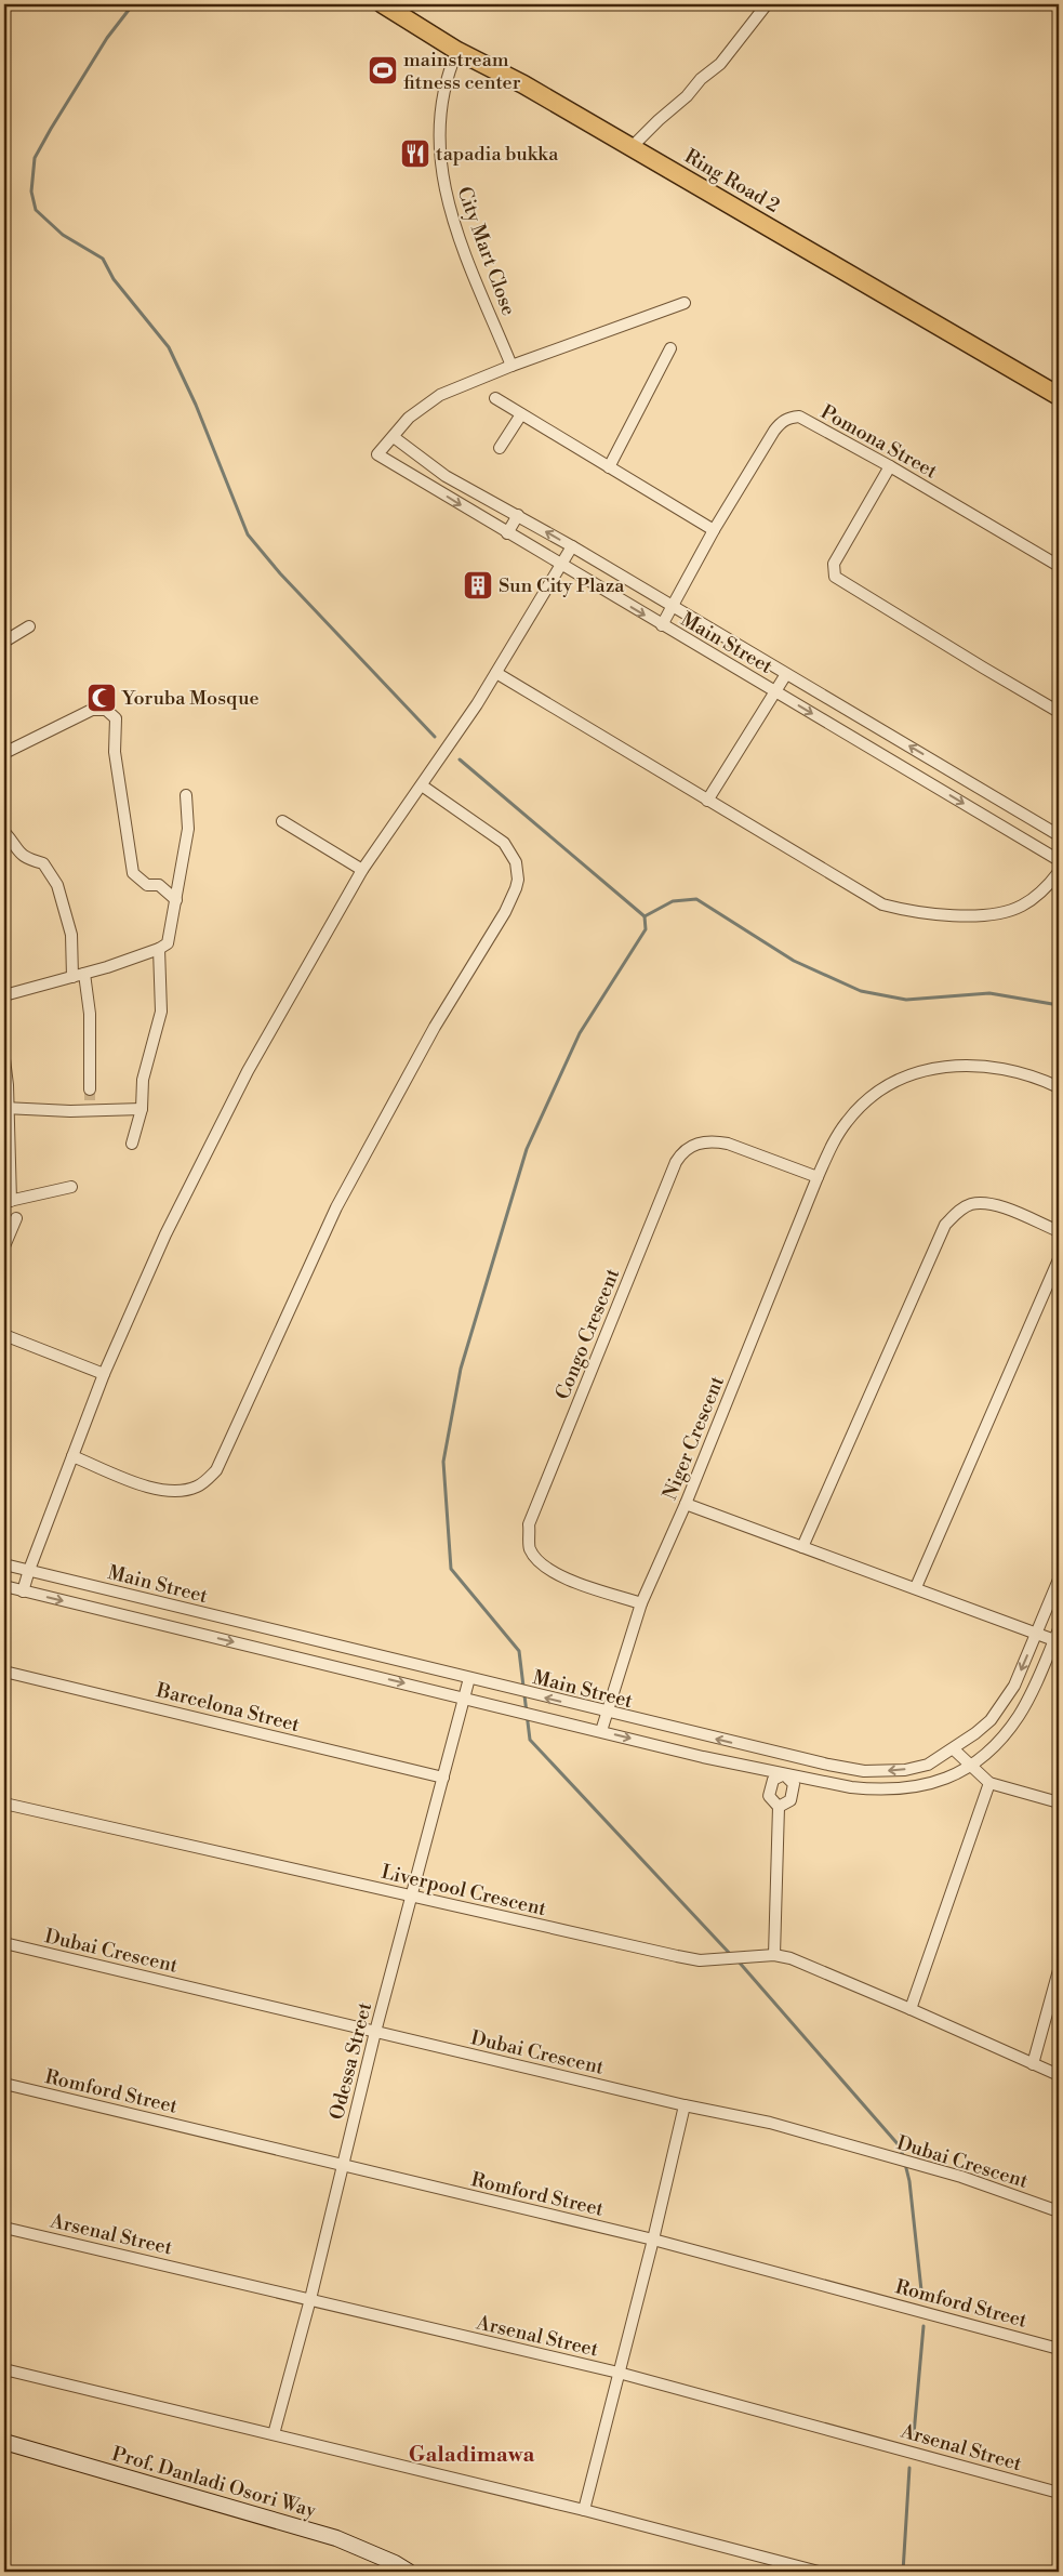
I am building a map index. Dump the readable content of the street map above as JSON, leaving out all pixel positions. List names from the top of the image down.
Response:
{
  "streets": {
    "main road": ["Ring Road 2"],
    "street": [
      "City Mart Close",
      "Pomona Street",
      "Main Street",
      "Congo Crescent",
      "Niger Crescent",
      "Barcelona Street",
      "Liverpool Crescent",
      "Dubai Crescent",
      "Odessa Street",
      "Romford Street",
      "Arsenal Street",
      "Prof. Danladi Osori Way"
    ]
  },
  "crossings": [
    ["Ring Road 2", "City Mart Close"],
    ["Pomona Street", "Main Street"],
    ["Main Street", "Niger Crescent"],
    ["Main Street", "Odessa Street"],
    ["Congo Crescent", "Niger Crescent"],
    ["Barcelona Street", "Odessa Street"],
    ["Liverpool Crescent", "Odessa Street"],
    ["Dubai Crescent", "Odessa Street"],
    ["Odessa Street", "Romford Street"],
    ["Odessa Street", "Arsenal Street"]
  ],
  "districts": ["Galadimawa"],
  "places": {
    "sports": ["mainstream fitness center"],
    "restaurant": ["tapadia bukka"],
    "building": ["Sun City Plaza"],
    "mosque": ["Yoruba Mosque"]
  }
}
